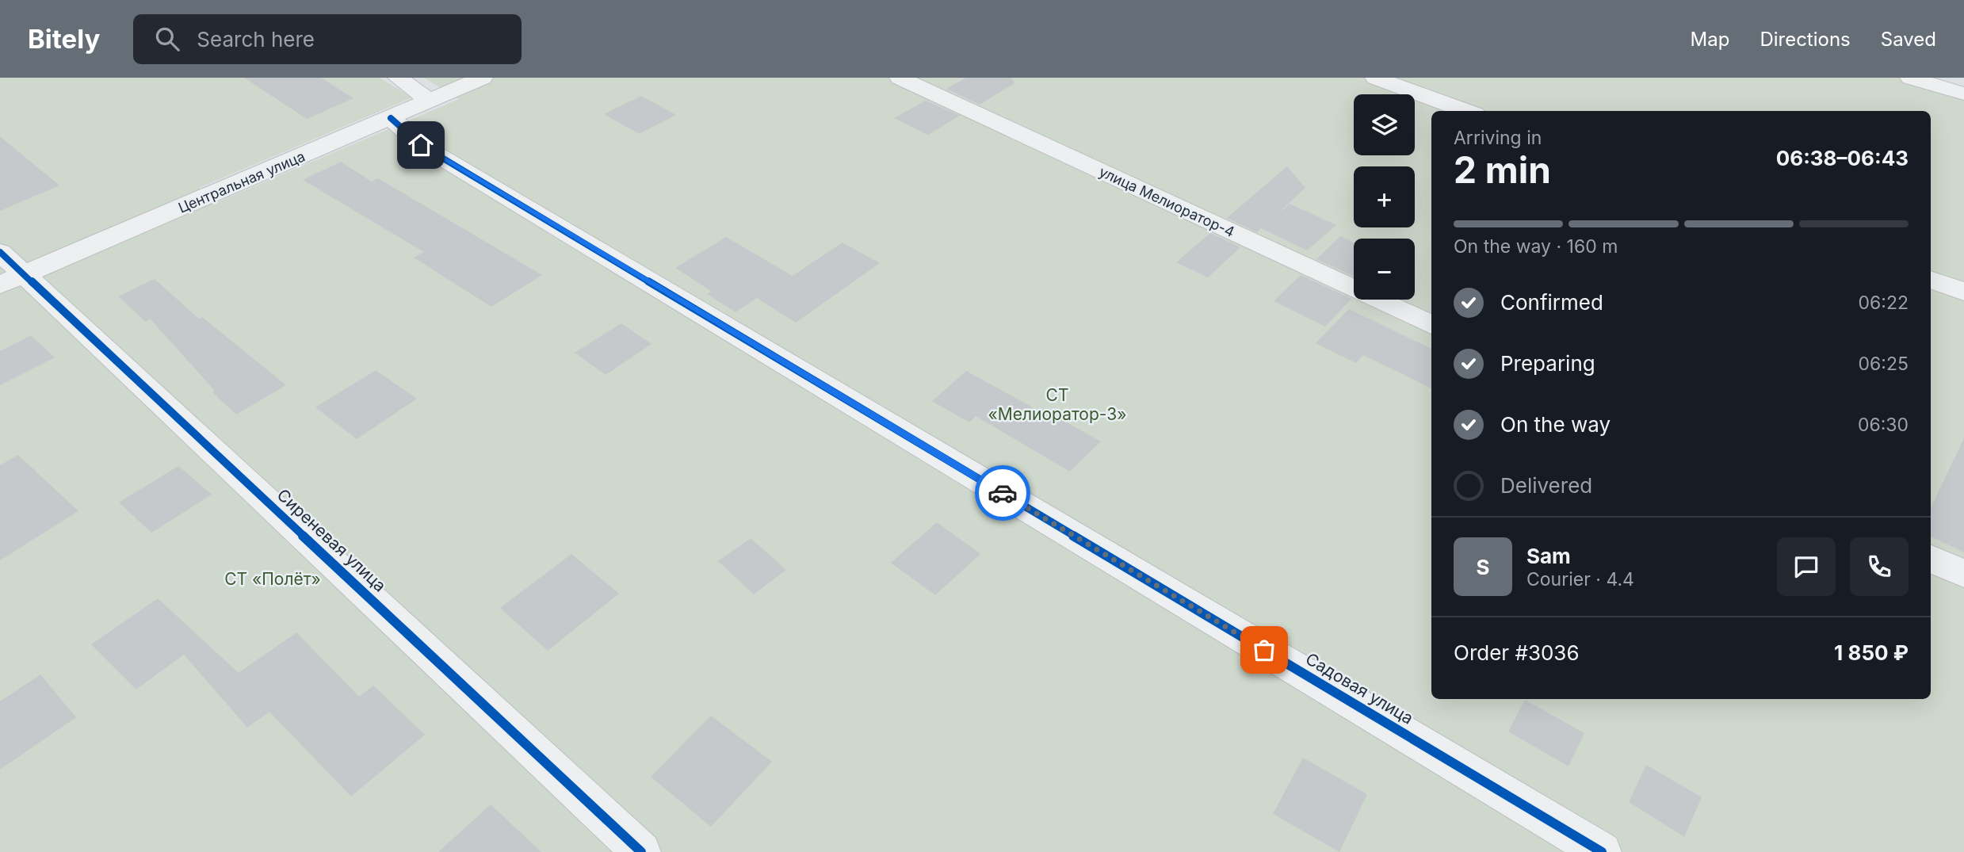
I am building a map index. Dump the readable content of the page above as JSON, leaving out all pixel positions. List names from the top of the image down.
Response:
{
  "streets": {
    "street": [
      "Центральная улица",
      "улица Мелиоратор-4",
      "Сиреневая улица",
      "Садовая улица"
    ]
  },
  "crossings": [
    ["Центральная улица", "Сиреневая улица"],
    ["Центральная улица", "Садовая улица"]
  ],
  "parks": ["СТ «Мелиоратор-3»", "СТ «Полёт»"],
  "page": {
    "header": "Bitely",
    "search": "Search here",
    "nav": ["Map", "Directions", "Saved"],
    "map_buttons": ["+", "−"],
    "heading": ["2 min", "Arriving in", "06:38–06:43"],
    "panel": [
      "Sam",
      "Courier · 4.4",
      "Order #3036",
      "1 850 ₽"
    ],
    "bar": "On the way · 160 m",
    "list": [
      ["Confirmed", "06:22"],
      ["Preparing", "06:25"],
      ["On the way", "06:30"],
      "Delivered"
    ],
    "round": "S"
  }
}
